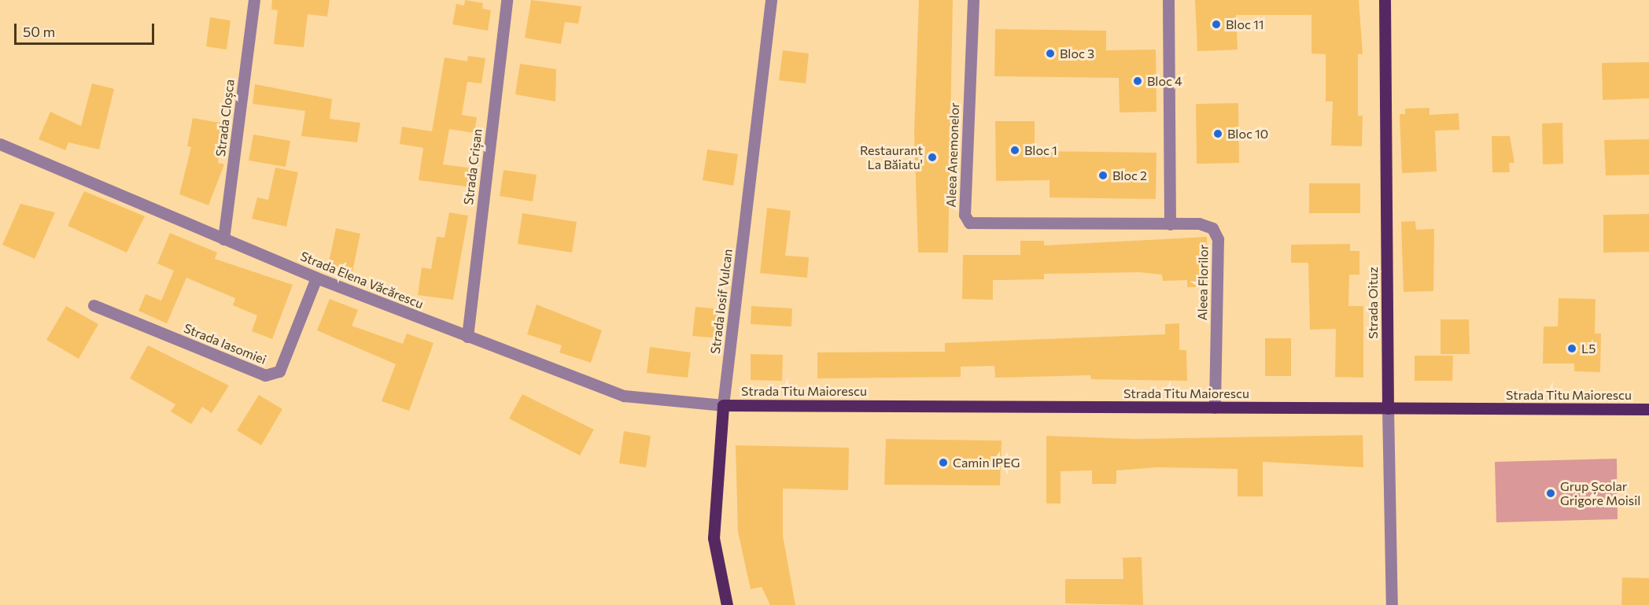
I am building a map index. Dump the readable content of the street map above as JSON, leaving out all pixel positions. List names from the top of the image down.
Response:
{
  "streets": {
    "main road": ["Strada Iosif Vulcan", "Strada Oituz", "Strada Titu Maiorescu"],
    "street": [
      "Strada Cloșca",
      "Aleea Anemonelor",
      "Strada Crișan",
      "Strada Elena Văcărescu",
      "Aleea Florilor",
      "Strada Iasomiei"
    ]
  },
  "crossings": [
    ["Strada Cloșca", "Strada Elena Văcărescu"],
    ["Aleea Anemonelor", "Aleea Florilor"],
    ["Strada Crișan", "Strada Elena Văcărescu"],
    ["Strada Elena Văcărescu", "Strada Iosif Vulcan"],
    ["Strada Elena Văcărescu", "Strada Iasomiei"],
    ["Strada Elena Văcărescu", "Strada Titu Maiorescu"],
    ["Aleea Florilor", "Strada Titu Maiorescu"],
    ["Strada Iosif Vulcan", "Strada Titu Maiorescu"],
    ["Strada Oituz", "Strada Titu Maiorescu"]
  ],
  "places": [
    "Bloc 11",
    "Bloc 3",
    "Bloc 4",
    "Bloc 10",
    "Bloc 1",
    "Restaurant La Băiatu'",
    "Bloc 2",
    "L5",
    "Camin IPEG",
    "Grup Școlar Grigore Moisil"
  ],
  "scale_bar": "50 m"
}
